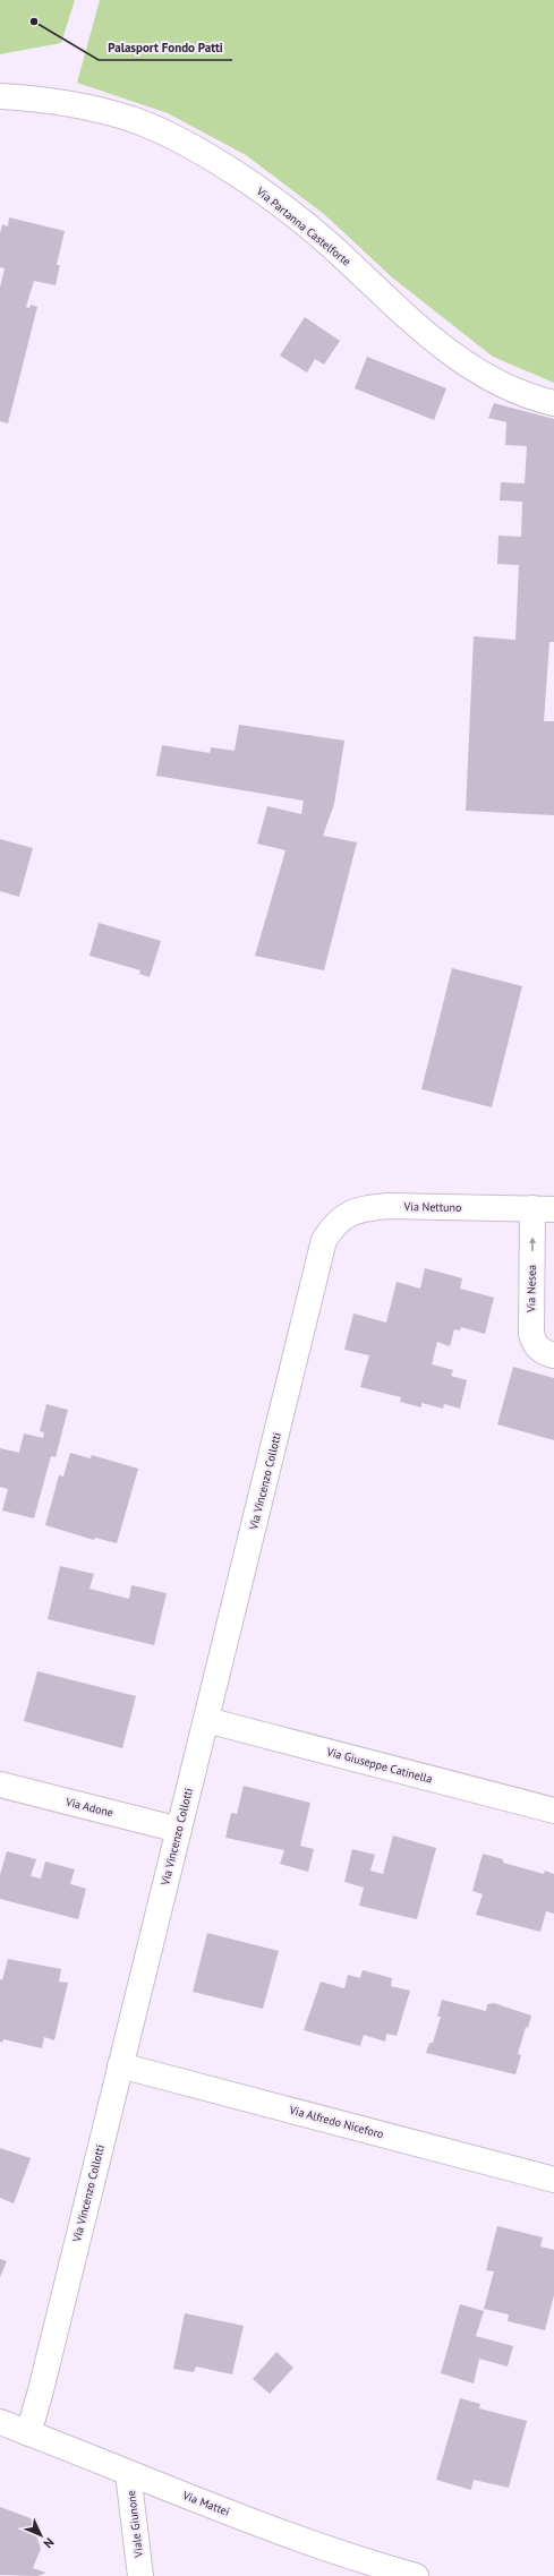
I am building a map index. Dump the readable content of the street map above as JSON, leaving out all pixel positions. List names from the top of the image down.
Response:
{
  "streets": {
    "street": [
      "Via Partanna Castelforte",
      "Via Nettuno",
      "Via Nesea",
      "Via Vincenzo Collotti",
      "Via Giuseppe Catinella",
      "Via Adone",
      "Via Alfredo Niceforo",
      "Via Mattei",
      "Viale Giunone"
    ]
  },
  "crossings": [
    ["Via Nettuno", "Via Nesea"],
    ["Via Nettuno", "Via Vincenzo Collotti"],
    ["Via Vincenzo Collotti", "Via Giuseppe Catinella"],
    ["Via Vincenzo Collotti", "Via Adone"],
    ["Via Vincenzo Collotti", "Via Alfredo Niceforo"],
    ["Via Vincenzo Collotti", "Via Mattei"],
    ["Via Mattei", "Viale Giunone"]
  ],
  "one_way": ["Via Nesea"],
  "places": ["Palasport Fondo Patti"],
  "north": "bottom right"
}
